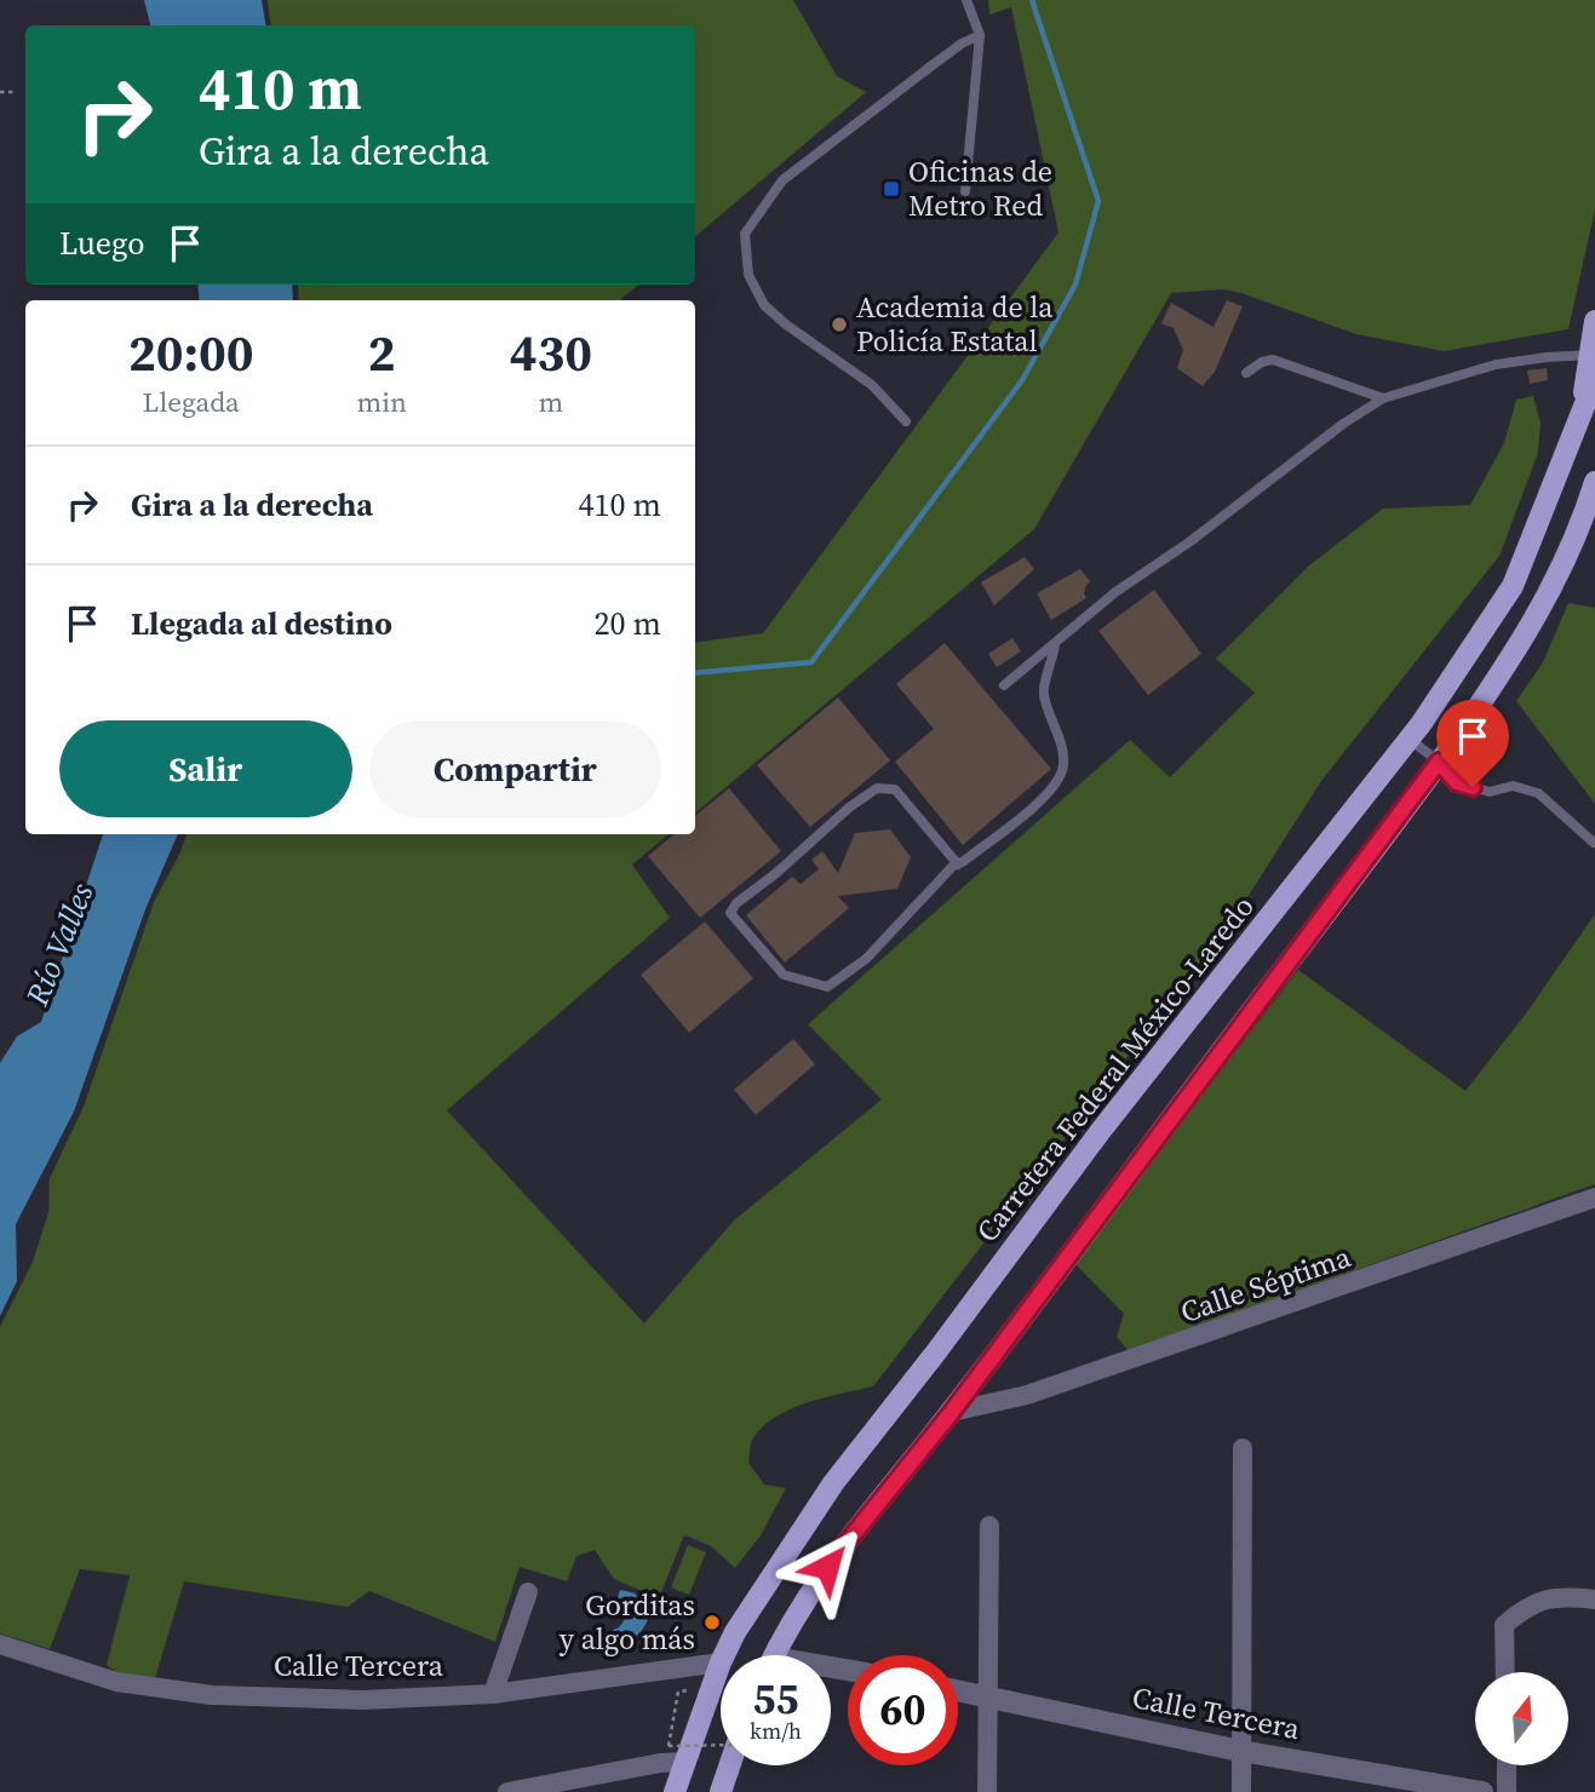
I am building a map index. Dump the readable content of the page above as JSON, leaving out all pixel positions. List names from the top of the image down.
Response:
{
  "streets": {
    "main road": ["Carretera Federal México-Laredo"],
    "street": ["Calle Séptima", "Calle Tercera"]
  },
  "crossings": [
    ["Carretera Federal México-Laredo", "Calle Tercera"]
  ],
  "water": ["Río Valles"],
  "places": {
    "transit": ["Oficinas de Metro Red"],
    "other": ["Academia de la Policía Estatal", "Gorditas y algo más"]
  },
  "north": "top",
  "page": {
    "turn": ["410 m", "Gira a la derecha"],
    "then": "Luego",
    "eta": [
      "20:00",
      "Llegada",
      "2",
      "min",
      "430",
      "m"
    ],
    "list": [
      {
        "name": "Gira a la derecha",
        "value": "410 m"
      },
      {
        "name": "Llegada al destino",
        "value": "20 m"
      }
    ],
    "buttons": ["Salir", "Compartir"],
    "speed": "55 km/h",
    "limit": "60"
  }
}
